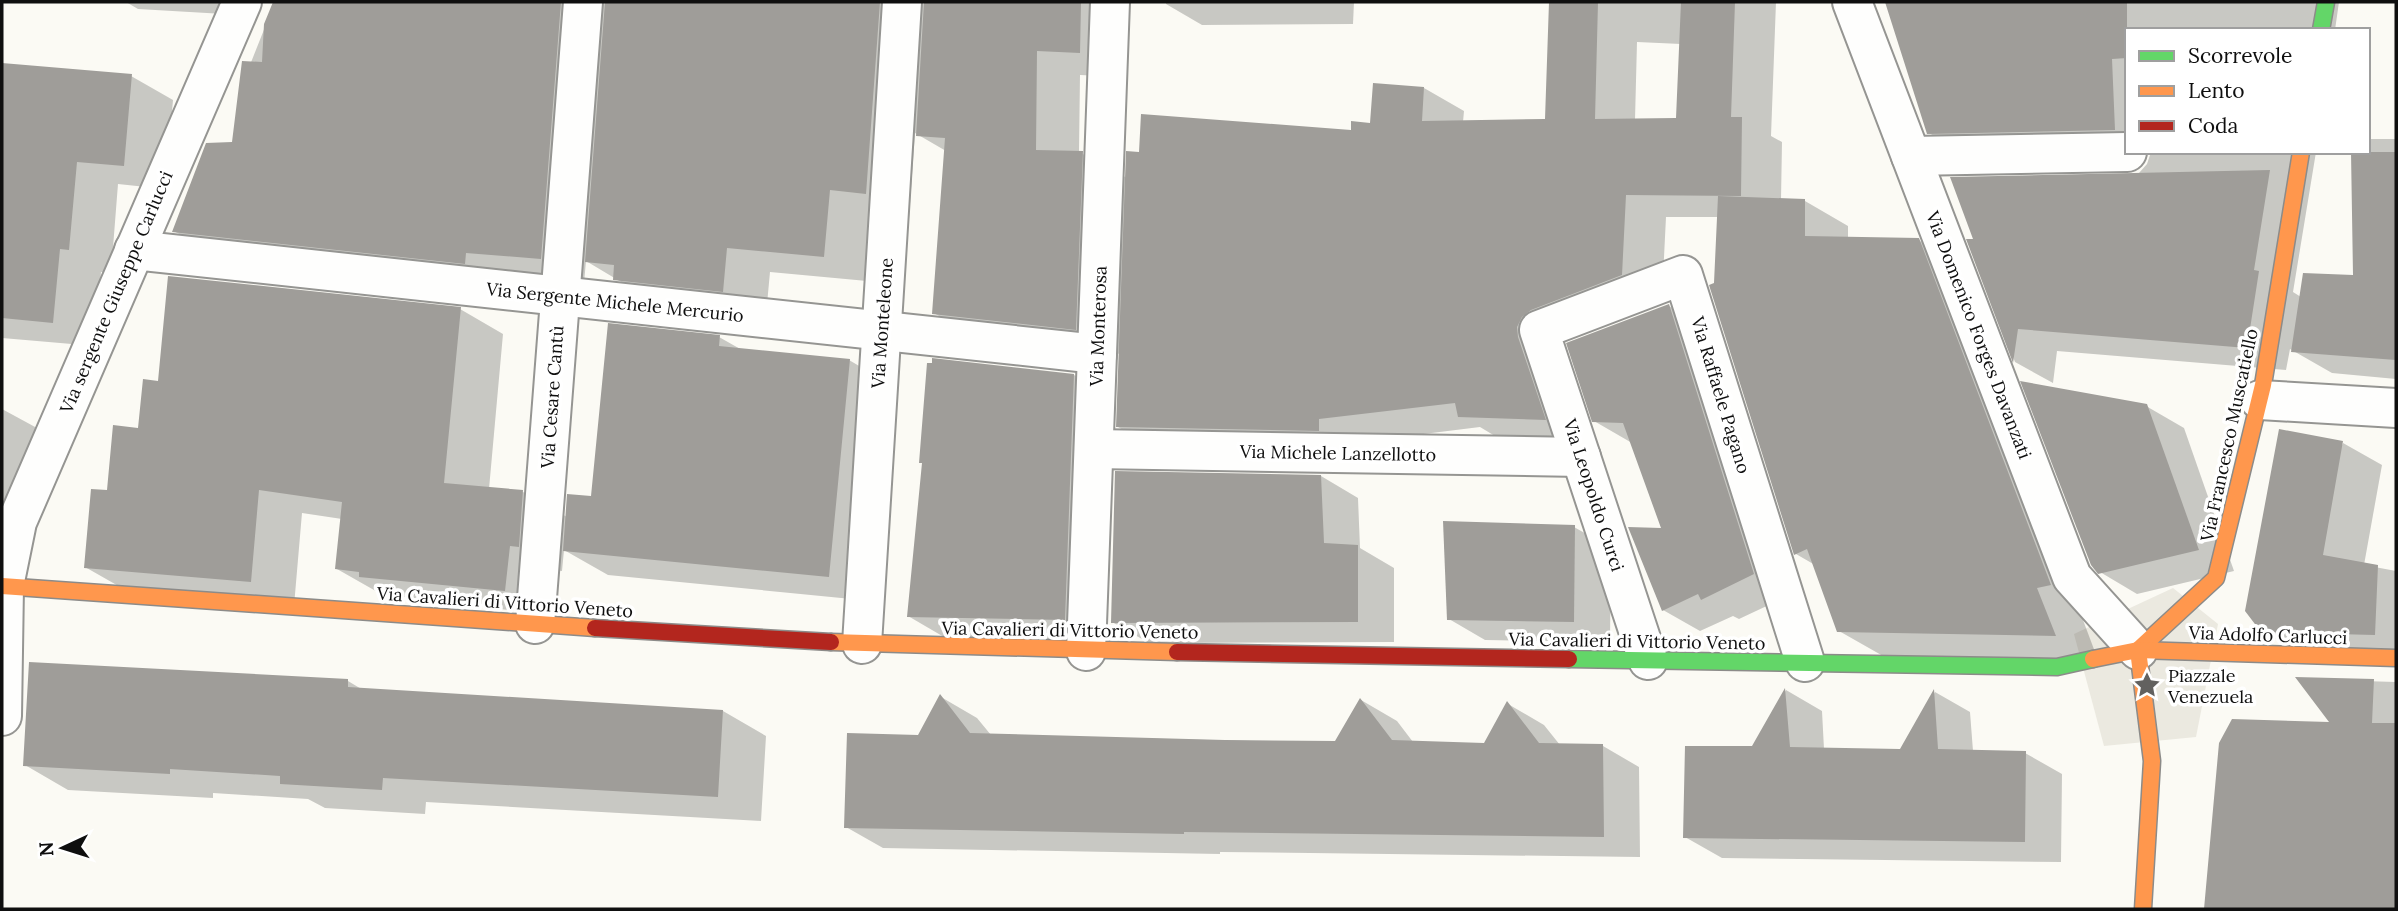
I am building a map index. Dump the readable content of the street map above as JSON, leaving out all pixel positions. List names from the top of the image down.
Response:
{
  "streets": {
    "street": [
      "Via sergente Giuseppe Carlucci",
      "Via Sergente Michele Mercurio",
      "Via Monteleone",
      "Via Monterosa",
      "Via Domenico Forges Davanzati",
      "Via Raffaele Pagano",
      "Via Cesare Cantù",
      "Via Francesco Muscatiello",
      "Via Michele Lanzellotto",
      "Via Leopoldo Curci",
      "Via Cavalieri di Vittorio Veneto",
      "Via Adolfo Carlucci"
    ]
  },
  "crossings": [
    ["Via sergente Giuseppe Carlucci", "Via Sergente Michele Mercurio"],
    ["Via sergente Giuseppe Carlucci", "Via Cavalieri di Vittorio Veneto"],
    ["Via Sergente Michele Mercurio", "Via Monteleone"],
    ["Via Sergente Michele Mercurio", "Via Monterosa"],
    ["Via Sergente Michele Mercurio", "Via Cesare Cantù"],
    ["Via Monteleone", "Via Cavalieri di Vittorio Veneto"],
    ["Via Monterosa", "Via Michele Lanzellotto"],
    ["Via Monterosa", "Via Cavalieri di Vittorio Veneto"],
    ["Via Domenico Forges Davanzati", "Via Francesco Muscatiello"],
    ["Via Domenico Forges Davanzati", "Via Cavalieri di Vittorio Veneto"],
    ["Via Domenico Forges Davanzati", "Via Adolfo Carlucci"],
    ["Via Raffaele Pagano", "Via Leopoldo Curci"],
    ["Via Raffaele Pagano", "Via Cavalieri di Vittorio Veneto"],
    ["Via Cesare Cantù", "Via Cavalieri di Vittorio Veneto"],
    ["Via Francesco Muscatiello", "Via Cavalieri di Vittorio Veneto"],
    ["Via Francesco Muscatiello", "Via Adolfo Carlucci"],
    ["Via Michele Lanzellotto", "Via Leopoldo Curci"],
    ["Via Leopoldo Curci", "Via Cavalieri di Vittorio Veneto"],
    ["Via Cavalieri di Vittorio Veneto", "Via Adolfo Carlucci"]
  ],
  "places": {
    "place": ["Piazzale Venezuela"]
  },
  "legend": ["Scorrevole", "Lento", "Coda"],
  "north": "left"
}
